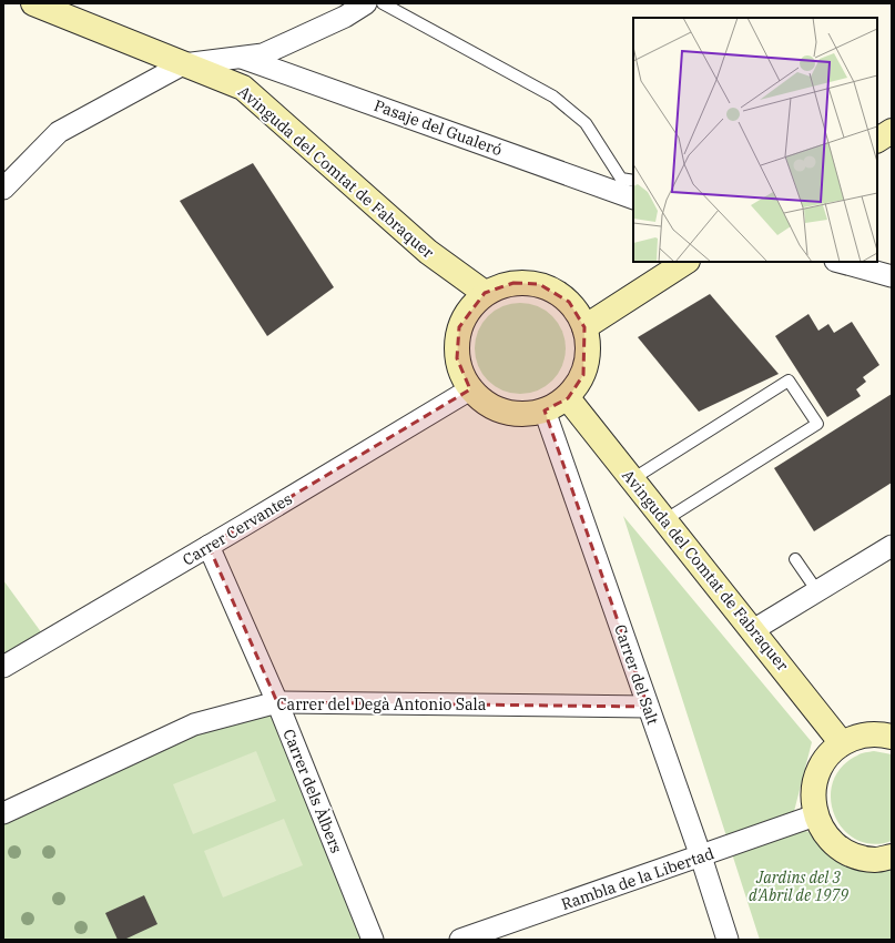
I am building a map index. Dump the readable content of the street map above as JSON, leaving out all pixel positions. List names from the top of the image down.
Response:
{
  "streets": {
    "street": [
      "Pasaje del Gualeró",
      "Avinguda del Comtat de Fabraquer",
      "Carrer Cervantes",
      "Carrer del Salt",
      "Carrer del Degà Antonio Sala",
      "Carrer dels Àlbers",
      "Rambla de la Libertad"
    ]
  },
  "crossings": [
    ["Avinguda del Comtat de Fabraquer", "Carrer Cervantes"],
    ["Avinguda del Comtat de Fabraquer", "Carrer del Salt"],
    ["Carrer Cervantes", "Carrer del Salt"],
    ["Carrer Cervantes", "Carrer dels Àlbers"],
    ["Carrer del Salt", "Carrer del Degà Antonio Sala"],
    ["Carrer del Salt", "Rambla de la Libertad"],
    ["Carrer del Degà Antonio Sala", "Carrer dels Àlbers"]
  ],
  "parks": ["Jardins del 3 d'Abril de 1979"]
}
